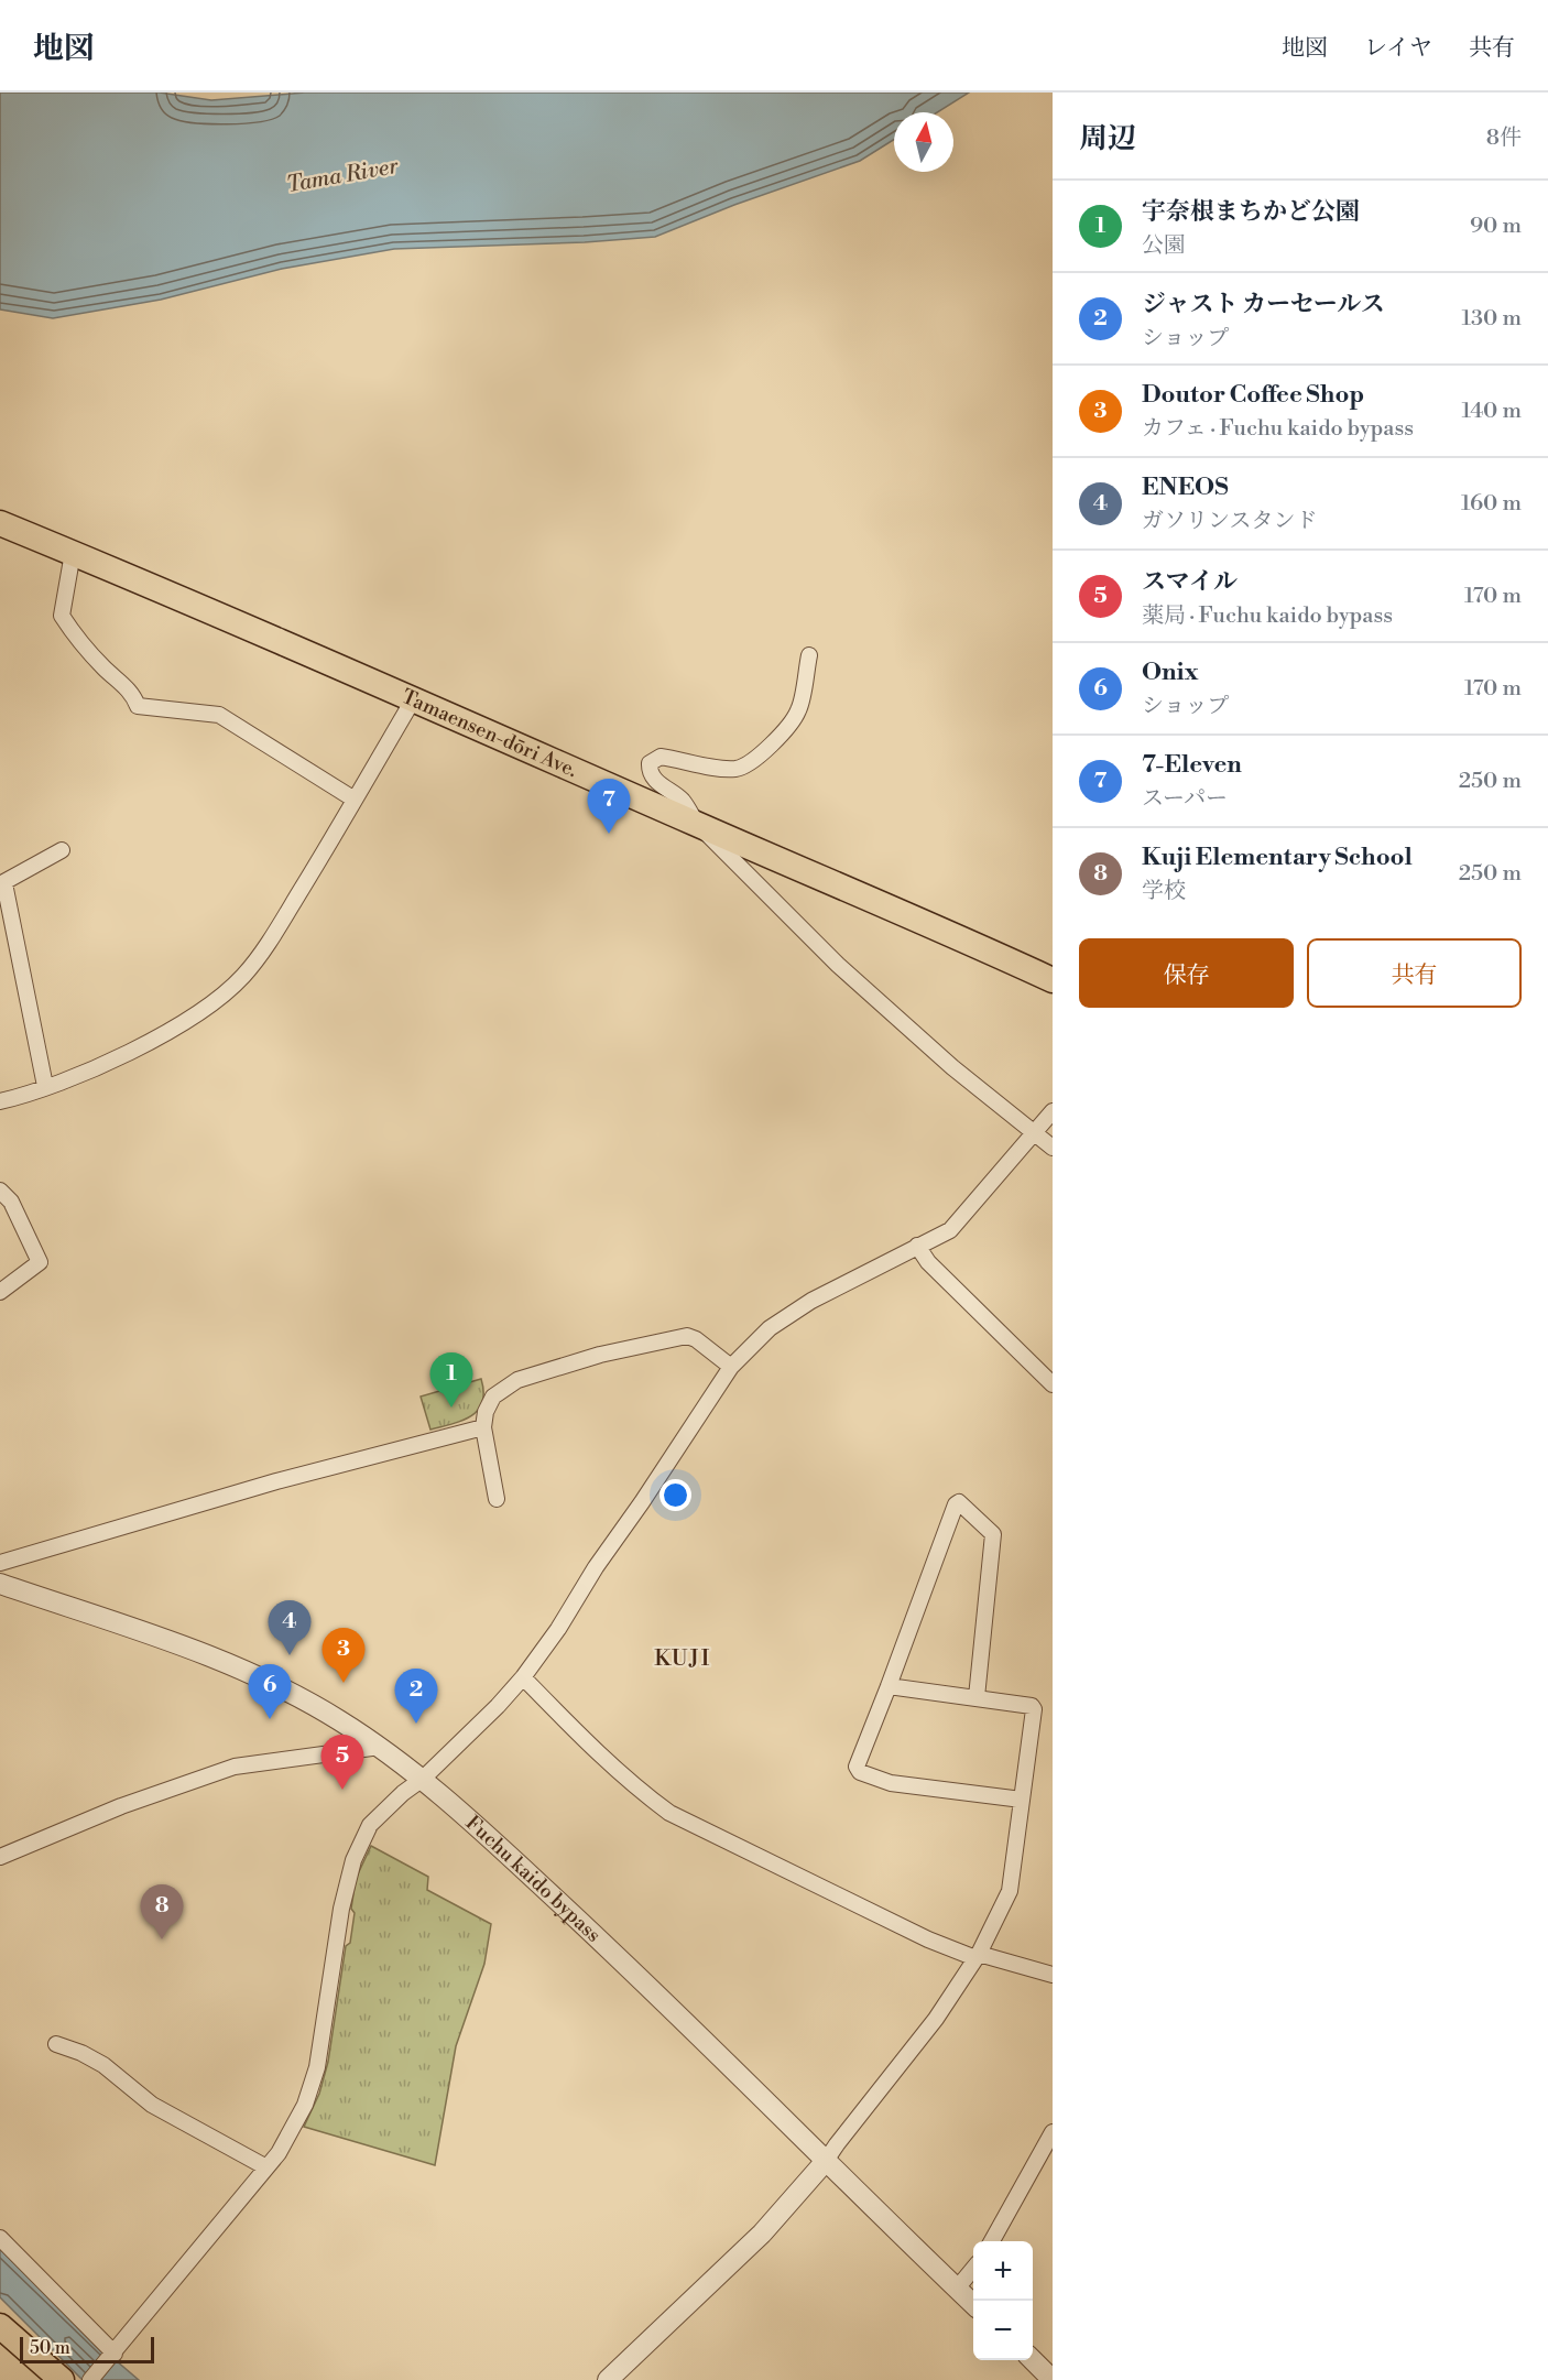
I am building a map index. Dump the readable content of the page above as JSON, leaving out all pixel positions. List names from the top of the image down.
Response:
{
  "streets": {
    "main road": ["Tamaensen-dōri Ave."],
    "street": ["Fuchu kaido bypass"]
  },
  "districts": ["KUJI"],
  "water": ["Tama River"],
  "scale_bar": "50 m",
  "north": "top",
  "page": {
    "header": "地図",
    "nav": ["地図", "レイヤ", "共有"],
    "heading": ["周辺", "8件"],
    "list": [
      {
        "mark": "1",
        "name": "宇奈根まちかど公園",
        "note": "公園",
        "value": "90 m"
      },
      {
        "mark": "2",
        "name": "ジャスト カーセールス",
        "note": "ショップ",
        "value": "130 m"
      },
      {
        "mark": "3",
        "name": "Doutor Coffee Shop",
        "note": "カフェ · Fuchu kaido bypass",
        "value": "140 m"
      },
      {
        "mark": "4",
        "name": "ENEOS",
        "note": "ガソリンスタンド",
        "value": "160 m"
      },
      {
        "mark": "5",
        "name": "スマイル",
        "note": "薬局 · Fuchu kaido bypass",
        "value": "170 m"
      },
      {
        "mark": "6",
        "name": "Onix",
        "note": "ショップ",
        "value": "170 m"
      },
      {
        "mark": "7",
        "name": "7-Eleven",
        "note": "スーパー",
        "value": "250 m"
      },
      {
        "mark": "8",
        "name": "Kuji Elementary School",
        "note": "学校",
        "value": "250 m"
      }
    ],
    "pins": [
      "7",
      "1",
      "4",
      "3",
      "6",
      "2",
      "5",
      "8"
    ],
    "buttons": ["保存", "共有"],
    "map_buttons": ["+", "−"],
    "scale": "50 m"
  }
}
